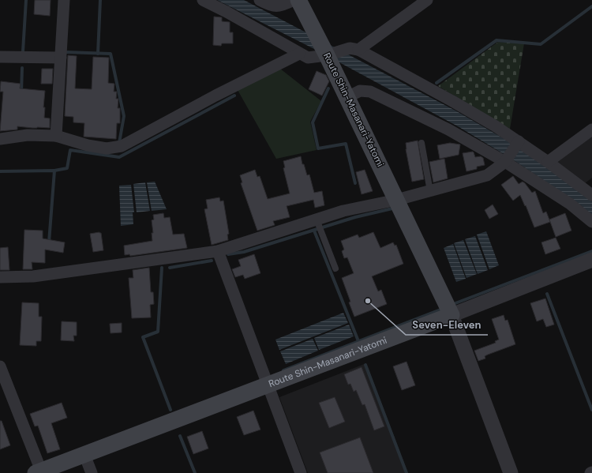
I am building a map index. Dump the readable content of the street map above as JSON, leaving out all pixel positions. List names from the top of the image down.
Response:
{
  "streets": {
    "main road": ["Route Shin-Masanari-Yatomi"]
  },
  "places": ["Seven-Eleven"]
}
